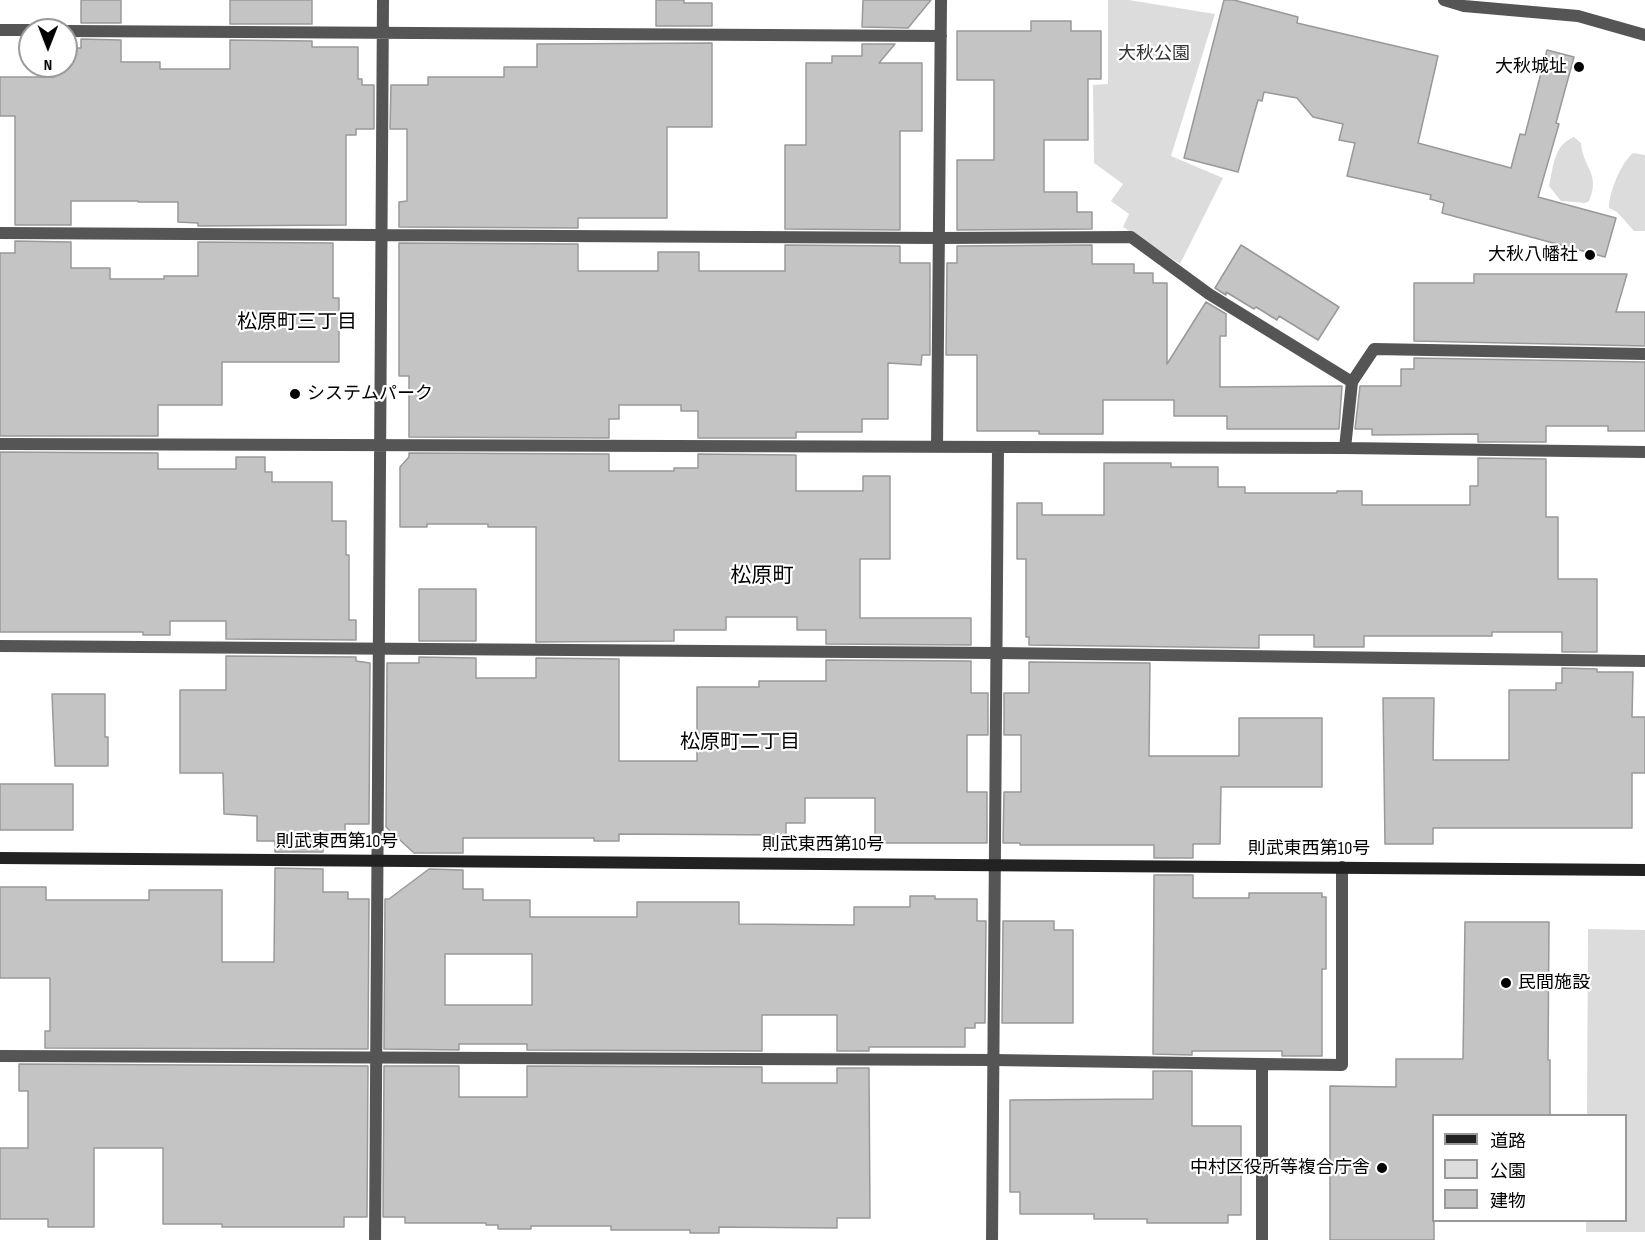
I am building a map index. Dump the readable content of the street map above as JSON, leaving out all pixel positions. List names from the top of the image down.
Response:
{
  "streets": {
    "street": ["則武東西第10号"]
  },
  "districts": ["松原町三丁目", "松原町", "松原町二丁目"],
  "parks": ["大秋公園"],
  "places": [
    "大秋城址",
    "大秋八幡社",
    "システムパーク",
    "民間施設",
    "中村区役所等複合庁舎"
  ],
  "legend": ["道路", "公園", "建物"],
  "north": "bottom"
}
